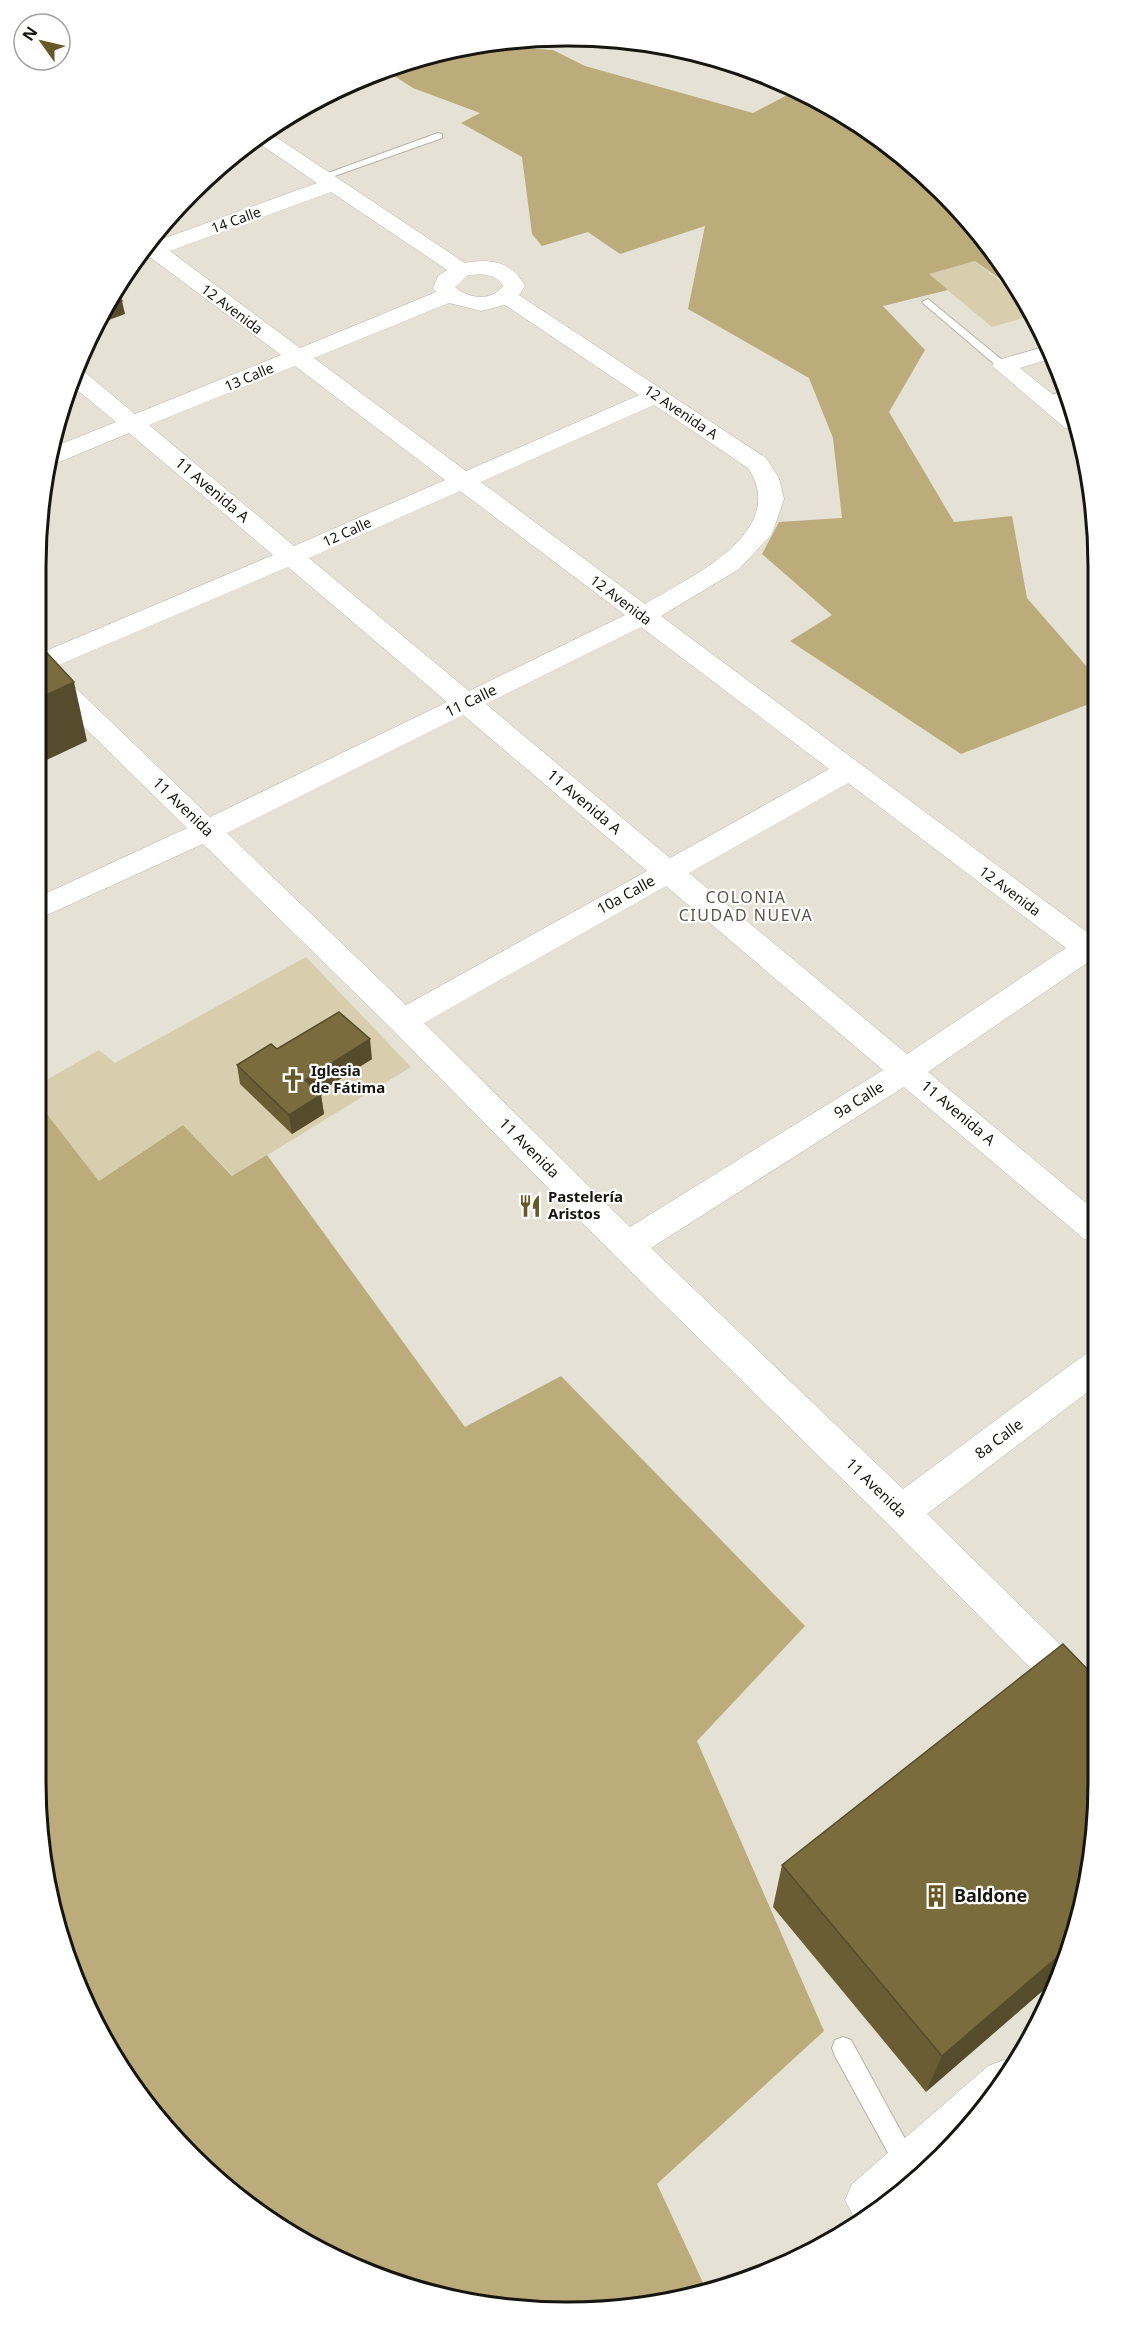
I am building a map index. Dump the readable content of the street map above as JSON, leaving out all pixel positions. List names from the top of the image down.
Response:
{
  "streets": {
    "street": [
      "14 Calle",
      "12 Avenida",
      "13 Calle",
      "12 Avenida A",
      "11 Avenida A",
      "12 Calle",
      "11 Calle",
      "11 Avenida",
      "10a Calle",
      "9a Calle",
      "8a Calle"
    ]
  },
  "crossings": [
    ["12 Avenida", "13 Calle"],
    ["12 Avenida", "12 Calle"],
    ["12 Avenida", "11 Calle"],
    ["12 Avenida", "10a Calle"],
    ["13 Calle", "11 Avenida A"],
    ["12 Avenida A", "12 Calle"],
    ["12 Avenida A", "11 Calle"],
    ["11 Avenida A", "12 Calle"],
    ["11 Avenida A", "11 Calle"],
    ["11 Avenida A", "10a Calle"],
    ["11 Avenida A", "9a Calle"],
    ["11 Calle", "11 Avenida"],
    ["11 Avenida", "10a Calle"],
    ["11 Avenida", "9a Calle"],
    ["11 Avenida", "8a Calle"]
  ],
  "districts": ["COLONIA CIUDAD NUEVA"],
  "places": {
    "church": ["Iglesia de Fátima"],
    "restaurant": ["Pastelería Aristos"],
    "building": ["Baldone"]
  },
  "north": "top left"
}
